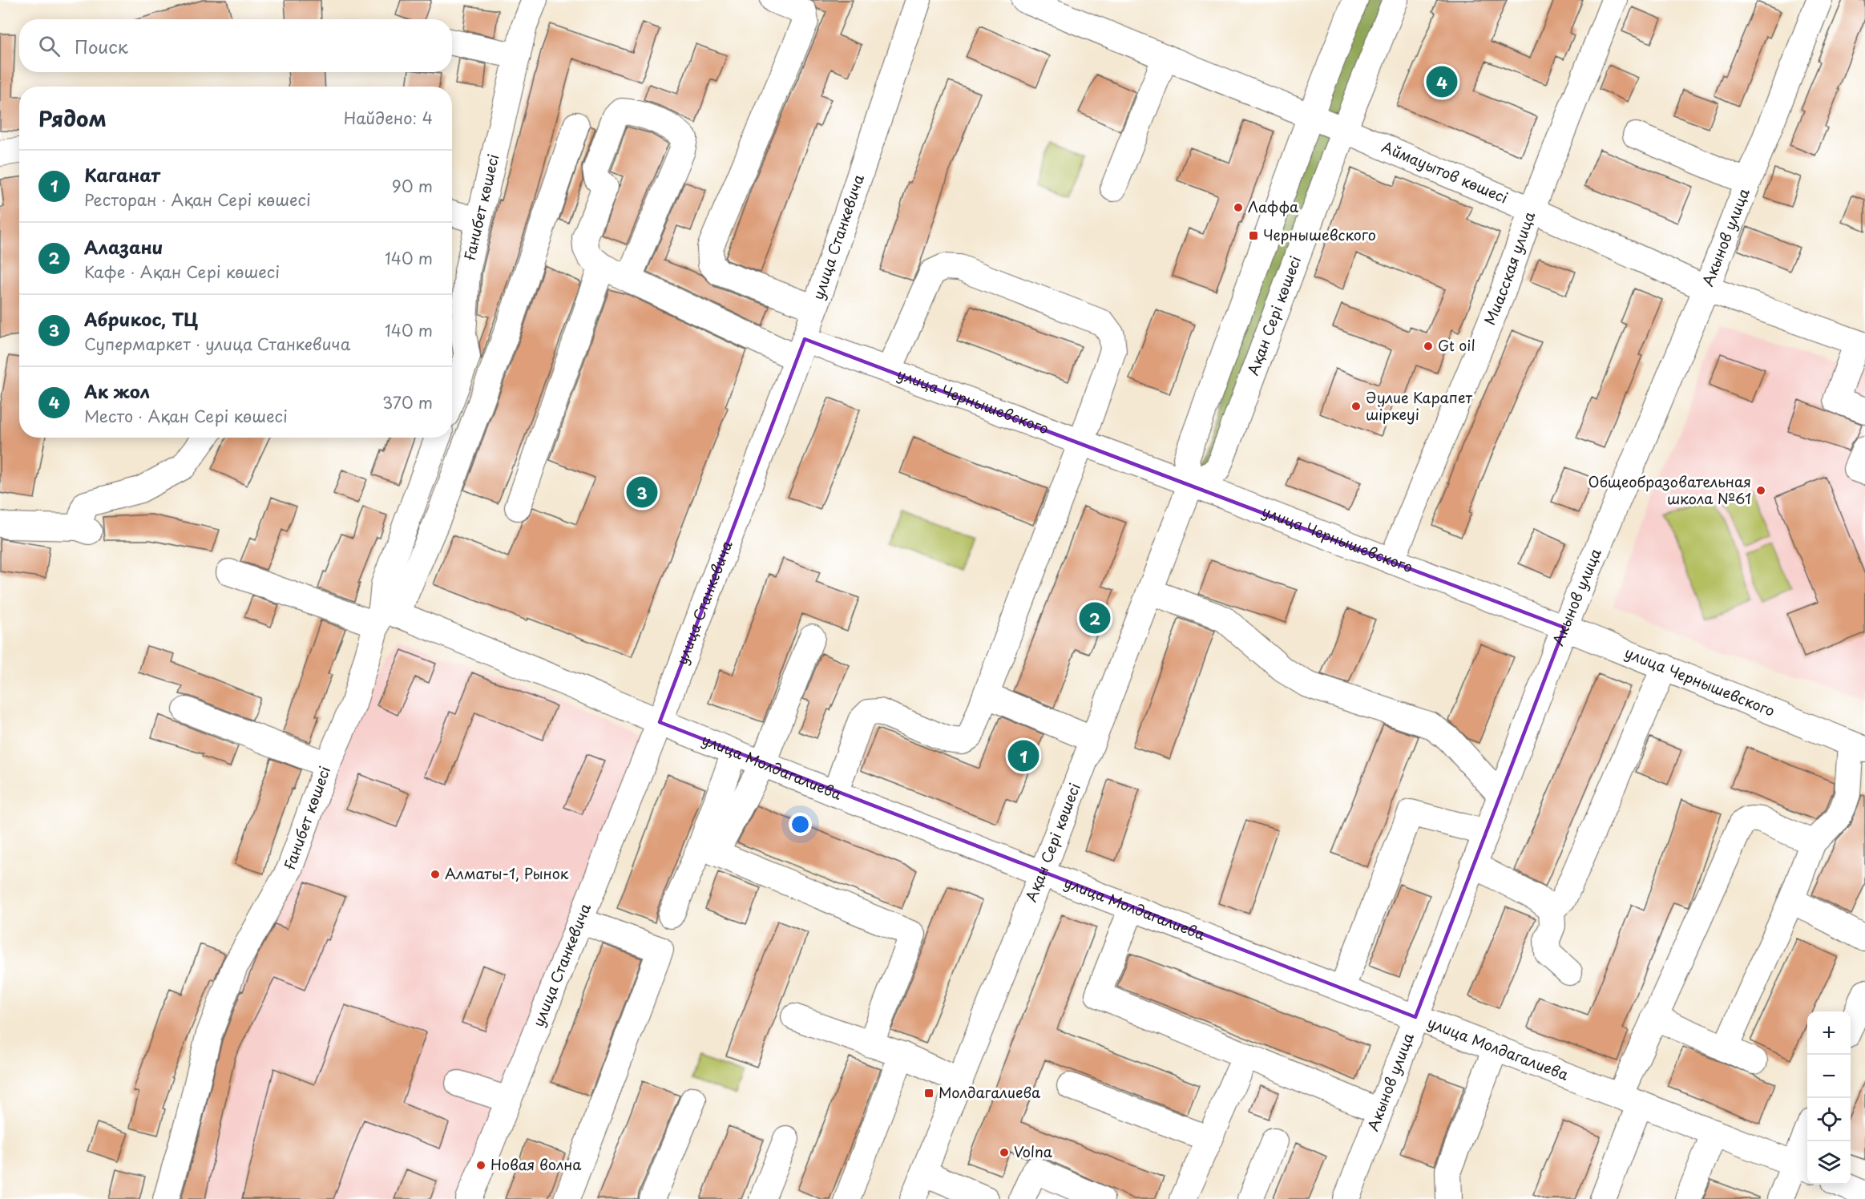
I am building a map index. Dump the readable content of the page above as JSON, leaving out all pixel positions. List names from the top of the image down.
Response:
{
  "streets": {
    "street": [
      "Аймауытов көшесі",
      "Ғанибет көшесі",
      "Акынов улица",
      "улица Станкевича",
      "Миасская улица",
      "Ақан Сері көшесі",
      "улица Чернышевского",
      "улица Молдагалиева"
    ]
  },
  "crossings": [
    ["Аймауытов көшесі", "Акынов улица"],
    ["Аймауытов көшесі", "Миасская улица"],
    ["Аймауытов көшесі", "Ақан Сері көшесі"],
    ["Ғанибет көшесі", "улица Молдагалиева"],
    ["Акынов улица", "улица Чернышевского"],
    ["Акынов улица", "улица Молдагалиева"],
    ["улица Станкевича", "улица Чернышевского"],
    ["улица Станкевича", "улица Молдагалиева"],
    ["Миасская улица", "улица Чернышевского"],
    ["Ақан Сері көшесі", "улица Чернышевского"],
    ["Ақан Сері көшесі", "улица Молдагалиева"]
  ],
  "places": {
    "other": [
      "Лаффа",
      "Gt oil",
      "Әулие Карапет шіркеуі",
      "Общеобразовательная школа №61",
      "Алматы-1, Рынок",
      "Volna",
      "Новая волна"
    ],
    "transit": ["Чернышевского", "Молдагалиева"]
  },
  "page": {
    "search": "Поиск",
    "pins": [
      "4",
      "3",
      "2",
      "1"
    ],
    "heading": ["Рядом", "Найдено: 4"],
    "list": [
      {
        "mark": "1",
        "name": "Каганат",
        "note": "Ресторан · Ақан Сері көшесі",
        "value": "90 m"
      },
      {
        "mark": "2",
        "name": "Алазани",
        "note": "Кафе · Ақан Сері көшесі",
        "value": "140 m"
      },
      {
        "mark": "3",
        "name": "Абрикос, ТЦ",
        "note": "Супермаркет · улица Станкевича",
        "value": "140 m"
      },
      {
        "mark": "4",
        "name": "Ак жол",
        "note": "Место · Ақан Сері көшесі",
        "value": "370 m"
      }
    ],
    "map_buttons": ["+", "−"]
  }
}
